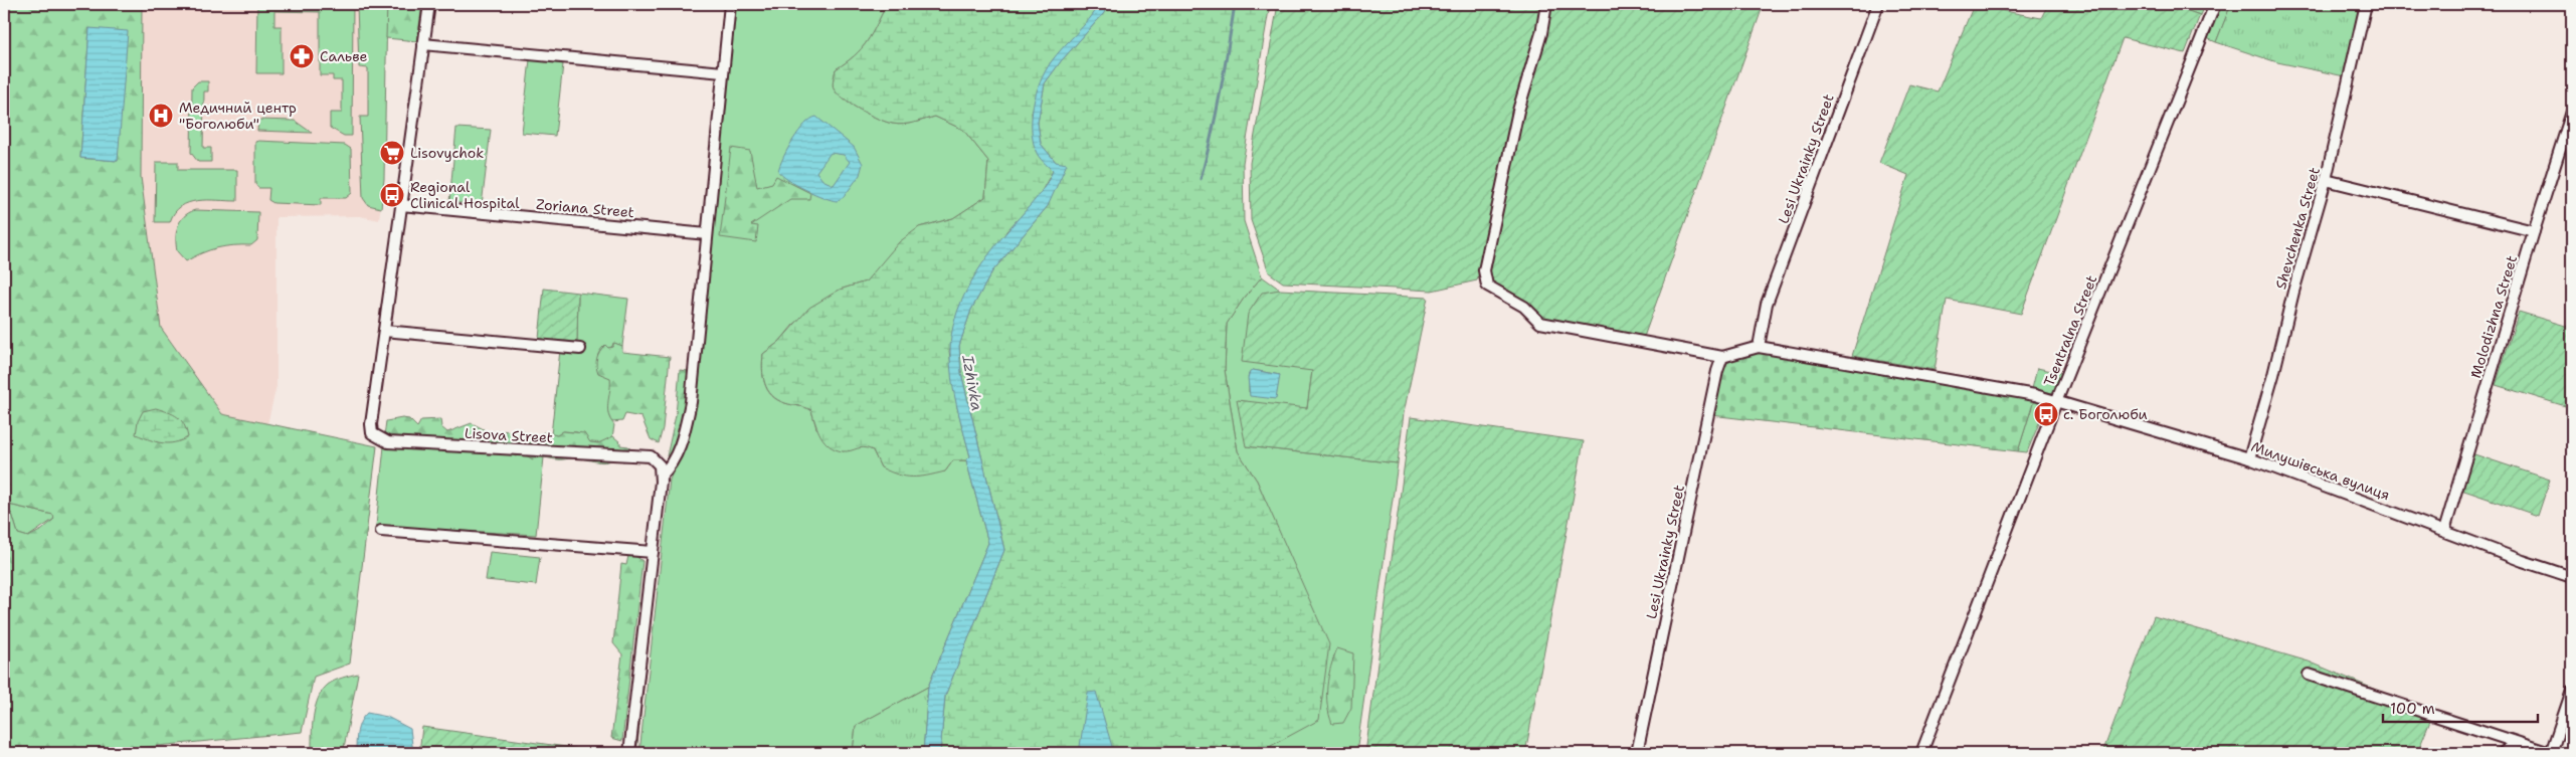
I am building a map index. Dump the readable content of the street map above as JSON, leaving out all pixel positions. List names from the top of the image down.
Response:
{
  "streets": {
    "street": [
      "Lesi Ukrainky Street",
      "Zoriana Street",
      "Shevchenka Street",
      "Molodizhna Street",
      "Tsentralna Street",
      "Lisova Street",
      "Милушівська вулиця"
    ]
  },
  "crossings": [
    ["Lesi Ukrainky Street", "Милушівська вулиця"],
    ["Zoriana Street", "Lisova Street"],
    ["Shevchenka Street", "Милушівська вулиця"],
    ["Molodizhna Street", "Милушівська вулиця"],
    ["Tsentralna Street", "Милушівська вулиця"]
  ],
  "water": ["Izhivka"],
  "places": {
    "pharmacy": ["Сальве"],
    "hospital": ["Медичний центр \"Боголюби\""],
    "supermarket": ["Lisovychok"],
    "bus stop": ["Regional Clinical Hospital", "с. Боголюби"]
  },
  "scale_bar": "100 m"
}
